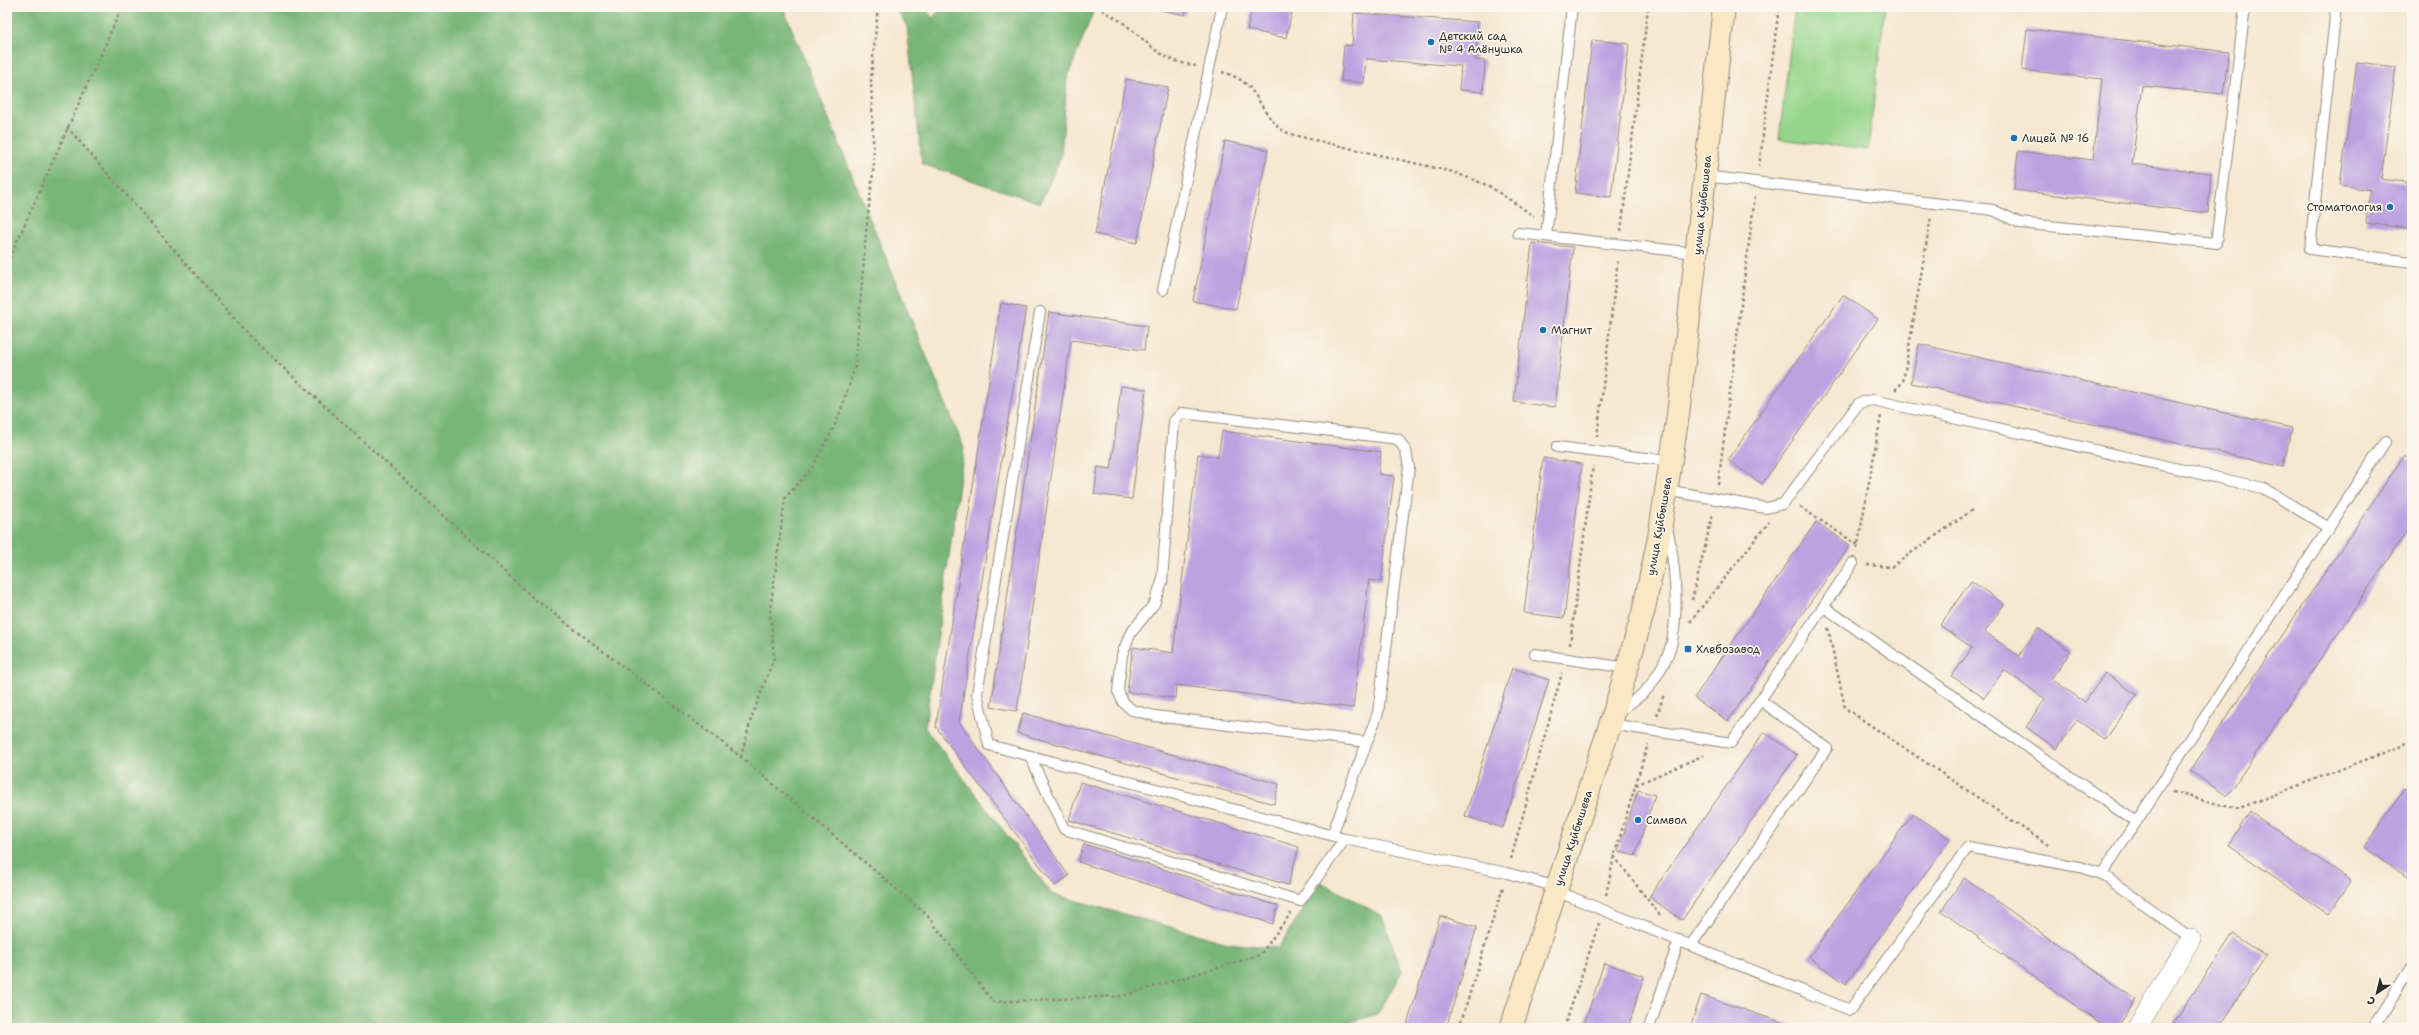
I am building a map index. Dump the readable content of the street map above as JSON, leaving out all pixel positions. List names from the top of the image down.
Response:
{
  "streets": {
    "street": ["улица Куйбышева"]
  },
  "places": {
    "other": [
      "Детский сад № 4 Алёнушка",
      "Лицей № 16",
      "Стоматология",
      "Магнит",
      "Символ"
    ],
    "transit": ["Хлебозавод"]
  },
  "north": "bottom left"
}
